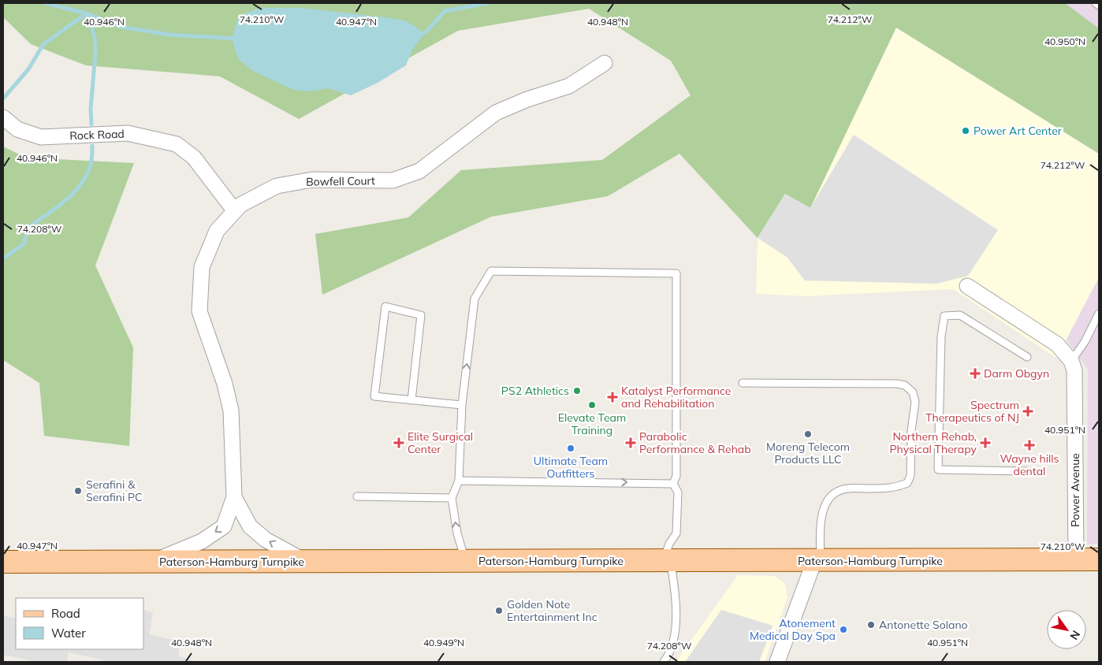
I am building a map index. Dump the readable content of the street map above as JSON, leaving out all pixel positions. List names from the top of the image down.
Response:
{
  "streets": {
    "main road": ["Paterson-Hamburg Turnpike"],
    "street": ["Rock Road", "Bowfell Court", "Power Avenue"]
  },
  "crossings": [
    ["Rock Road", "Bowfell Court"],
    ["Bowfell Court", "Paterson-Hamburg Turnpike"],
    ["Power Avenue", "Paterson-Hamburg Turnpike"]
  ],
  "places": {
    "other": [
      "Power Art Center",
      "PS2 Athletics",
      "Elevate Team Training",
      "Moreng Telecom Products LLC",
      "Ultimate Team Outfitters",
      "Serafini & Serafini PC",
      "Golden Note Entertainment Inc",
      "Antonette Solano",
      "Atonement Medical Day Spa"
    ],
    "health": [
      "Darm Obgyn",
      "Katalyst Performance and Rehabilitation",
      "Spectrum Therapeutics of NJ",
      "Elite Surgical Center",
      "Parabolic Performance & Rehab",
      "Northern Rehab, Physical Therapy",
      "Wayne hills dental"
    ]
  },
  "legend": ["Road", "Water"],
  "north": "bottom right",
  "coordinates": [
    "74.210°W",
    "74.212°W",
    "40.946°N",
    "40.947°N",
    "40.948°N",
    "40.950°N",
    "74.208°W",
    "40.951°N",
    "40.949°N"
  ]
}
